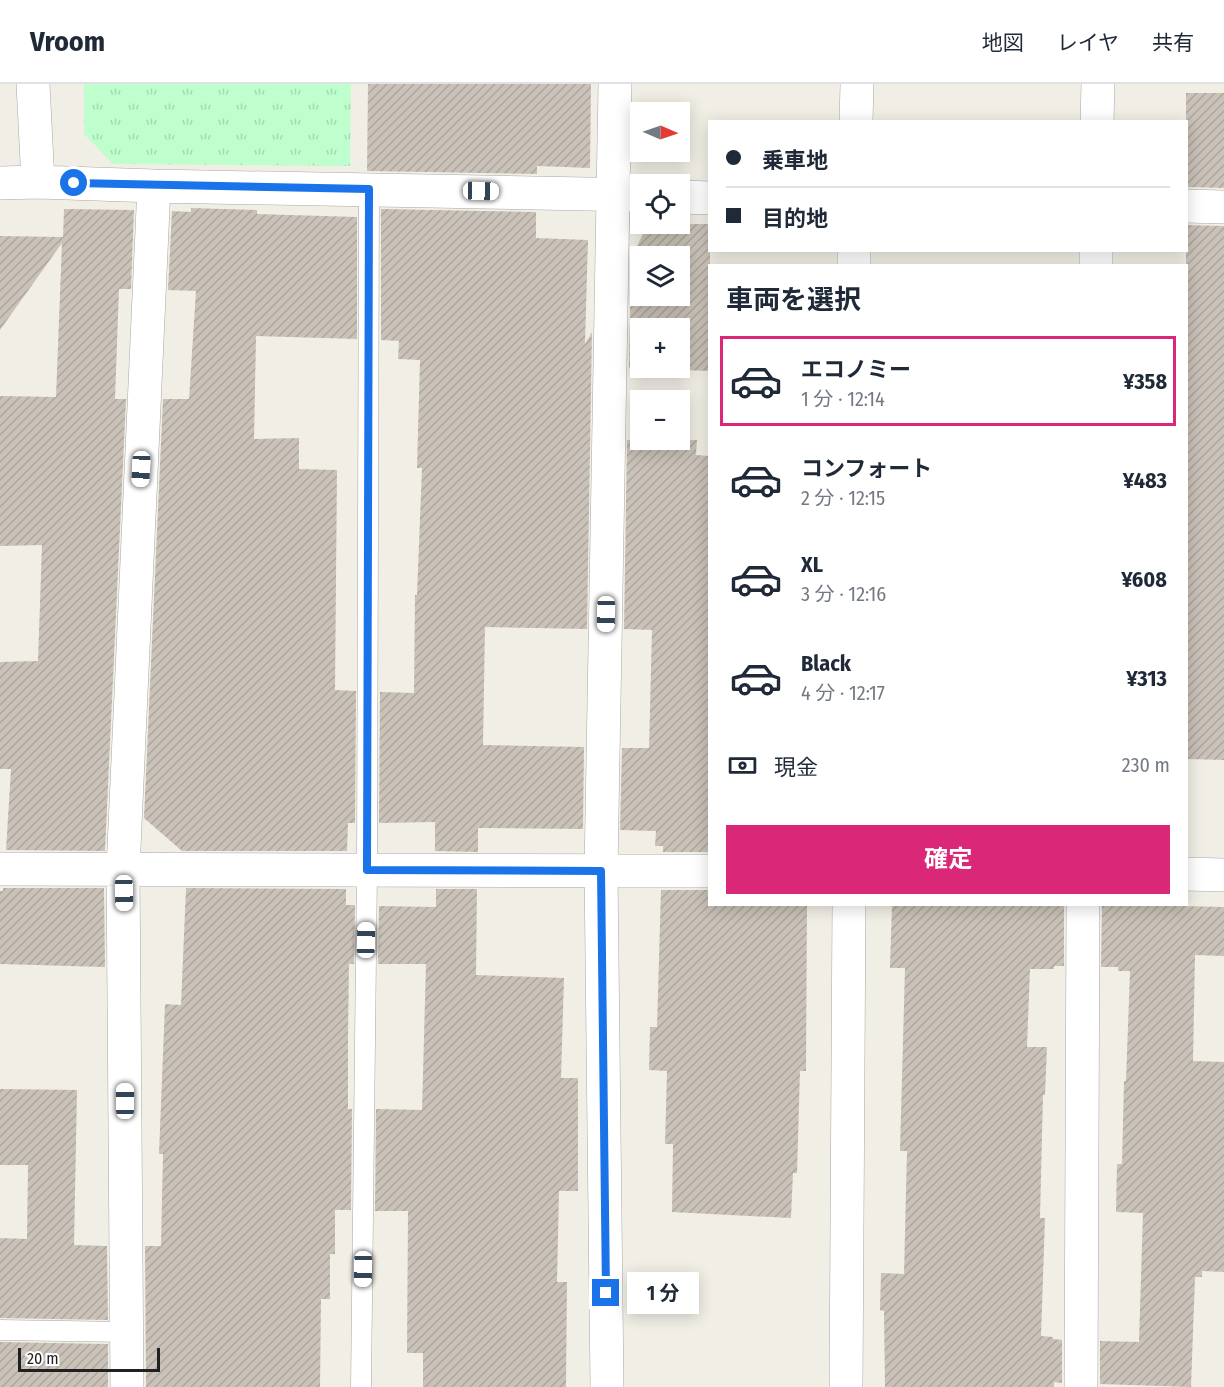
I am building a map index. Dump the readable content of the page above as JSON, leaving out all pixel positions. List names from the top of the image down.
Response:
{
  "scale_bar": "20 m",
  "north": "right",
  "page": {
    "header": "Vroom",
    "nav": ["地図", "レイヤ", "共有"],
    "map_buttons": ["+", "−"],
    "banner": ["乗車地", "目的地"],
    "heading": "車両を選択",
    "list": [
      {
        "name": "エコノミー",
        "note": "1 分 · 12:14",
        "value": "¥358"
      },
      {
        "name": "コンフォート",
        "note": "2 分 · 12:15",
        "value": "¥483"
      },
      {
        "name": "XL",
        "note": "3 分 · 12:16",
        "value": "¥608"
      },
      {
        "name": "Black",
        "note": "4 分 · 12:17",
        "value": "¥313"
      }
    ],
    "pay": ["現金", "230 m"],
    "buttons": "確定",
    "bubble": "1 分",
    "scale": "20 m"
  }
}
